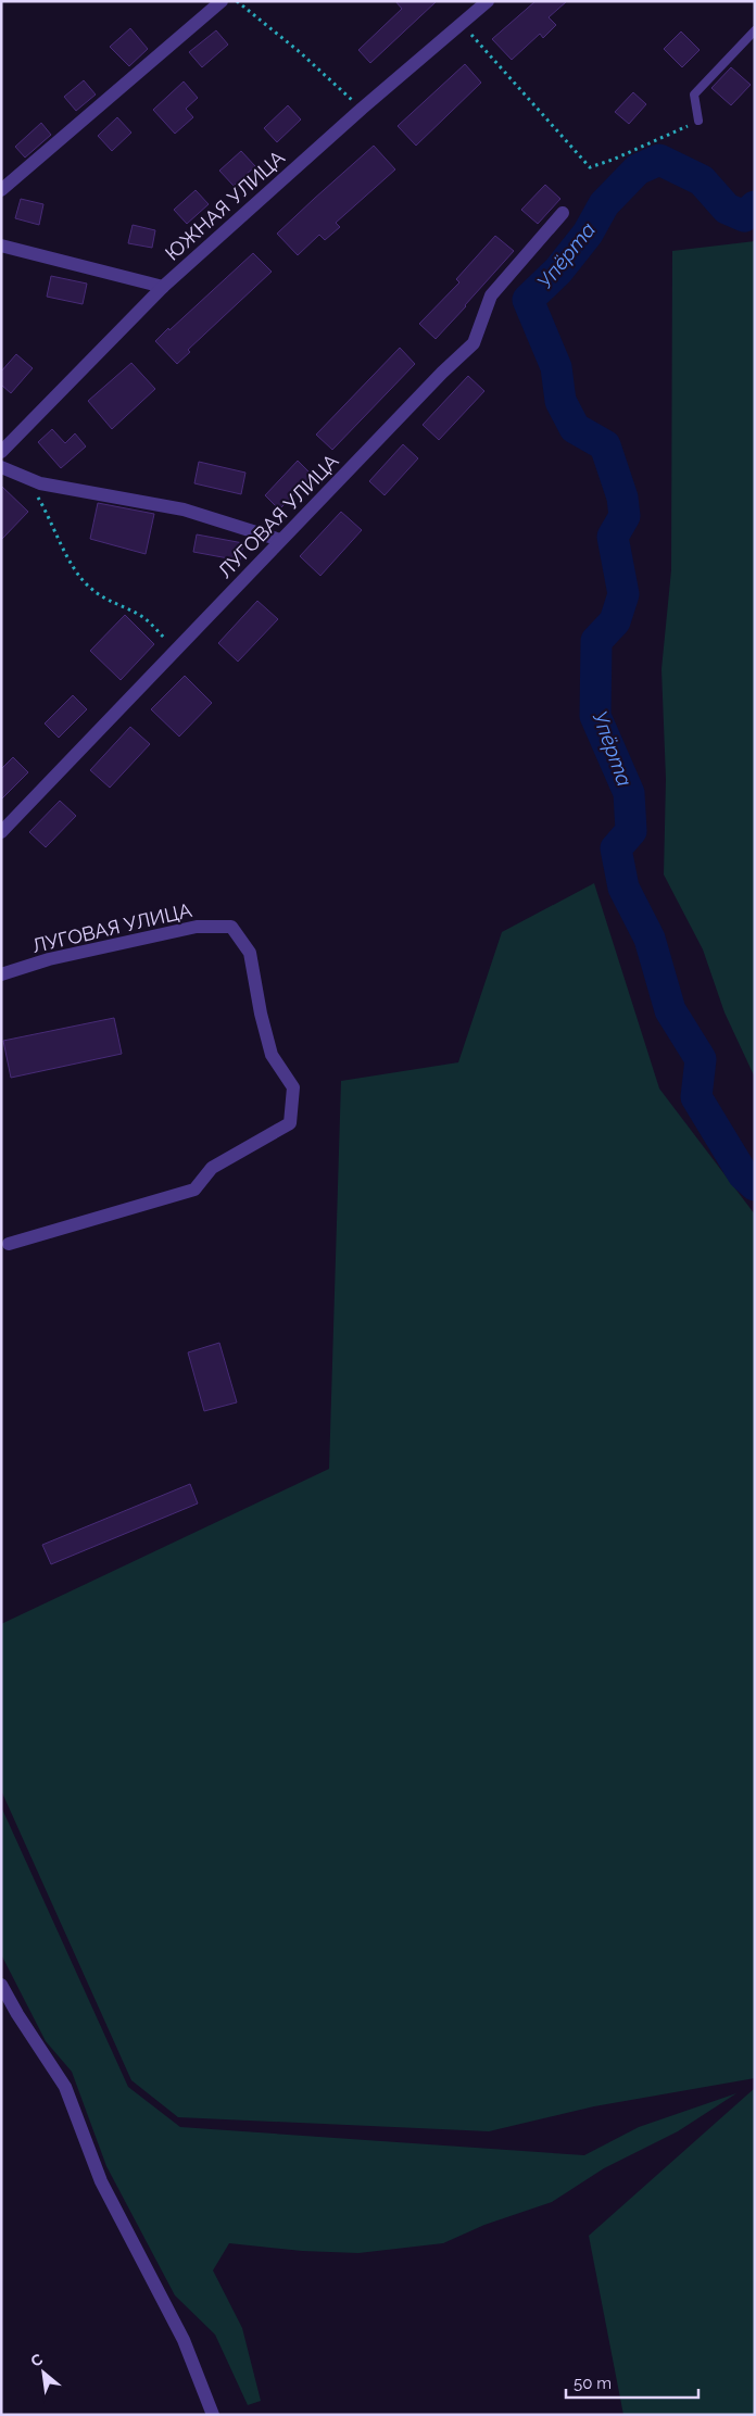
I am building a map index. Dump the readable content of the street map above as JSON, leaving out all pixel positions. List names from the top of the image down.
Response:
{
  "streets": {
    "street": ["ЮЖНАЯ УЛИЦА", "ЛУГОВАЯ УЛИЦА"]
  },
  "water": ["Упёрта"],
  "scale_bar": "50 m",
  "north": "top left"
}
